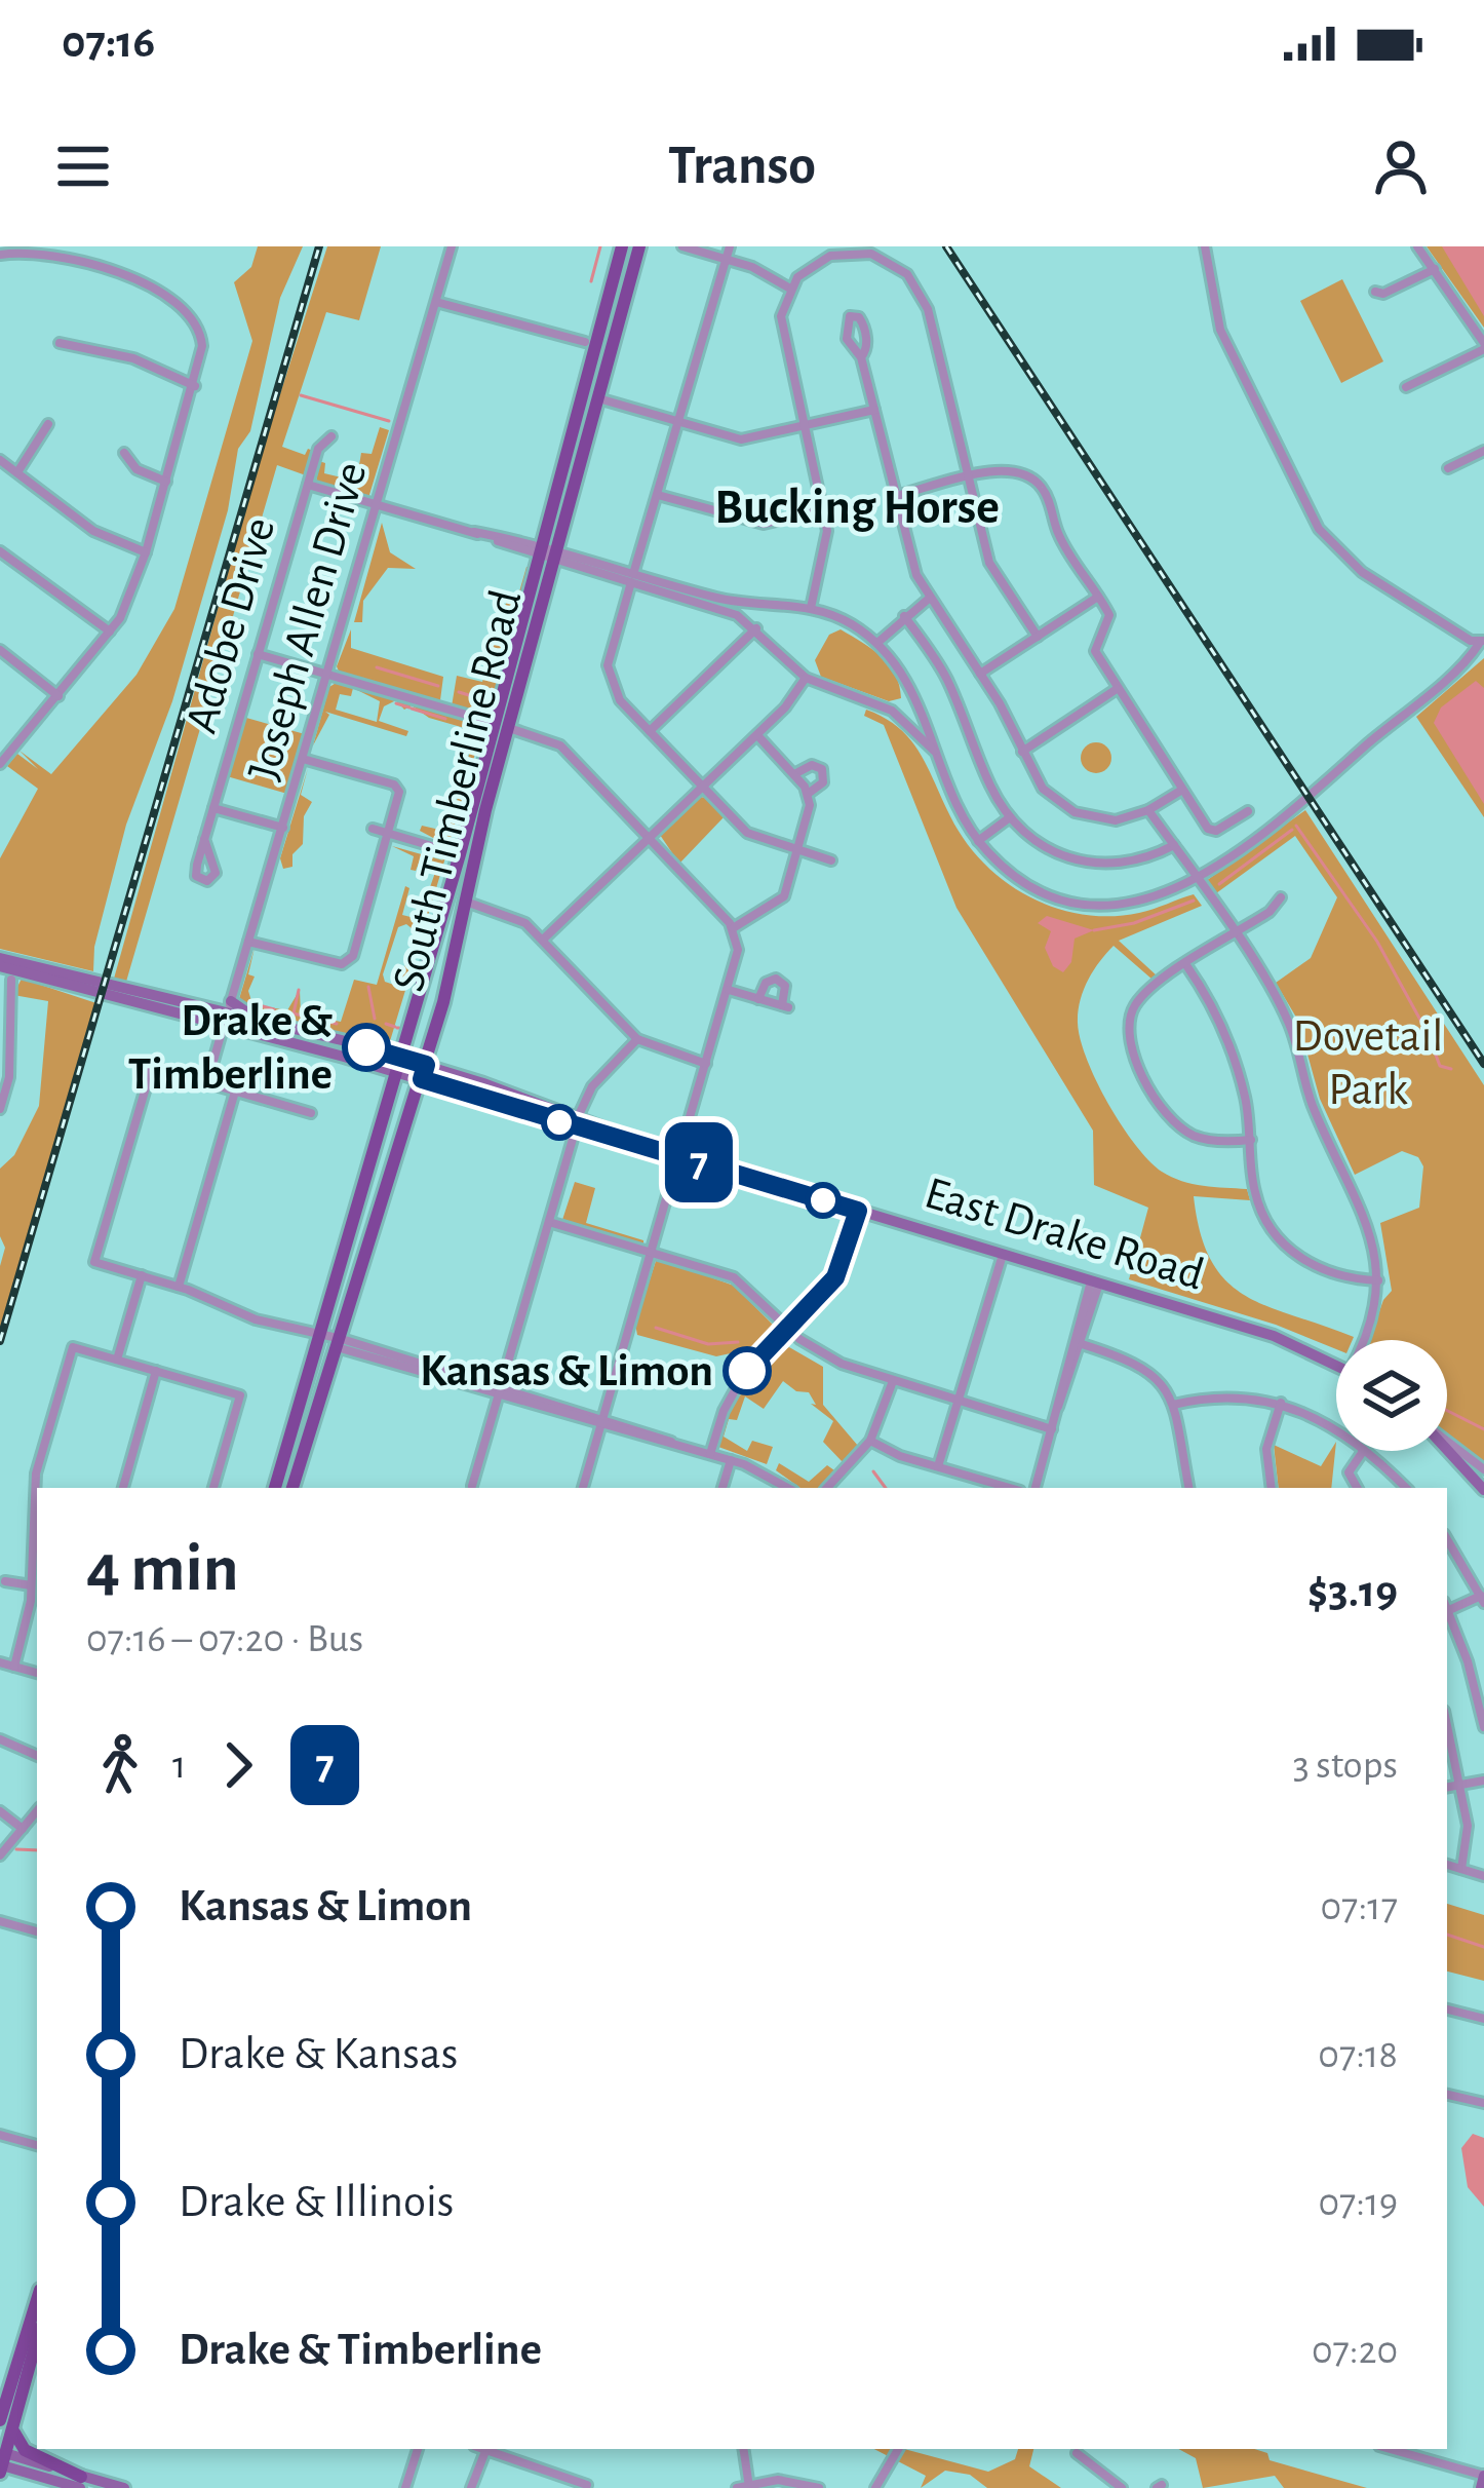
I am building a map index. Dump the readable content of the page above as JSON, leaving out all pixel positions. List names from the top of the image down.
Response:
{
  "streets": {
    "main road": ["South Timberline Road", "East Drake Road"],
    "street": ["Joseph Allen Drive", "Adobe Drive"]
  },
  "crossings": [
    ["Joseph Allen Drive", "East Drake Road"],
    ["South Timberline Road", "East Drake Road"]
  ],
  "districts": ["Bucking Horse"],
  "parks": ["Dovetail Park"],
  "places": ["Drake & Timberline", "Kansas & Limon"],
  "lines": ["bus line 7"],
  "page": {
    "status": "07:16",
    "header": "Transo",
    "on_map": "7",
    "heading": ["4 min", "07:16 – 07:20 · Bus", "$3.19"],
    "legs": ["1", "7", "3 stops"],
    "list": [
      {
        "name": "Kansas & Limon",
        "value": "07:17"
      },
      {
        "name": "Drake & Kansas",
        "value": "07:18"
      },
      {
        "name": "Drake & Illinois",
        "value": "07:19"
      },
      {
        "name": "Drake & Timberline",
        "value": "07:20"
      }
    ]
  }
}
